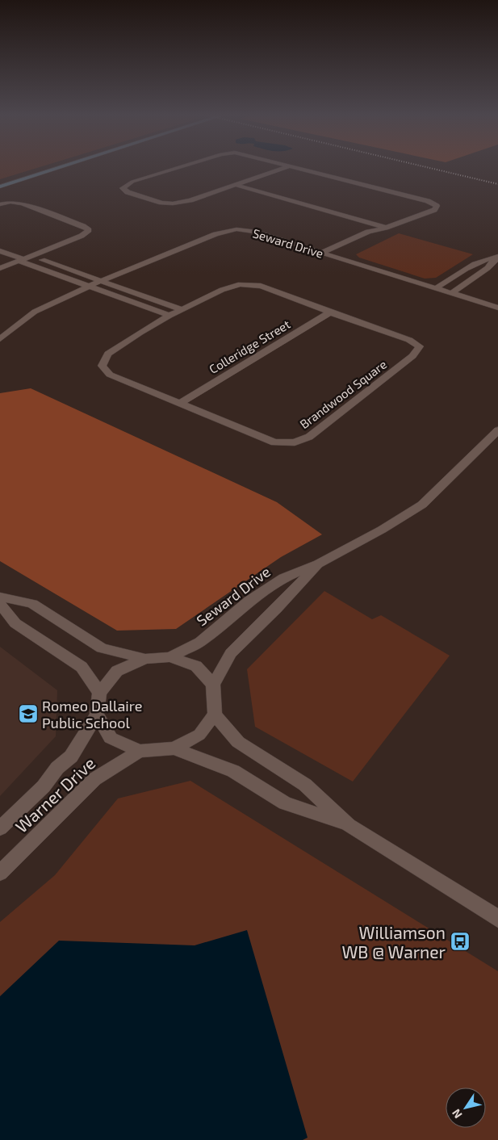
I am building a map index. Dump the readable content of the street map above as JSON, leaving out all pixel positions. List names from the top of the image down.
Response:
{
  "streets": {
    "street": [
      "Seward Drive",
      "Colleridge Street",
      "Brandwood Square",
      "Warner Drive"
    ]
  },
  "crossings": [
    ["Seward Drive", "Warner Drive"],
    ["Colleridge Street", "Brandwood Square"]
  ],
  "places": {
    "school or university": ["Romeo Dallaire Public School"],
    "bus stop": ["Williamson WB @ Warner"]
  },
  "north": "bottom left"
}
